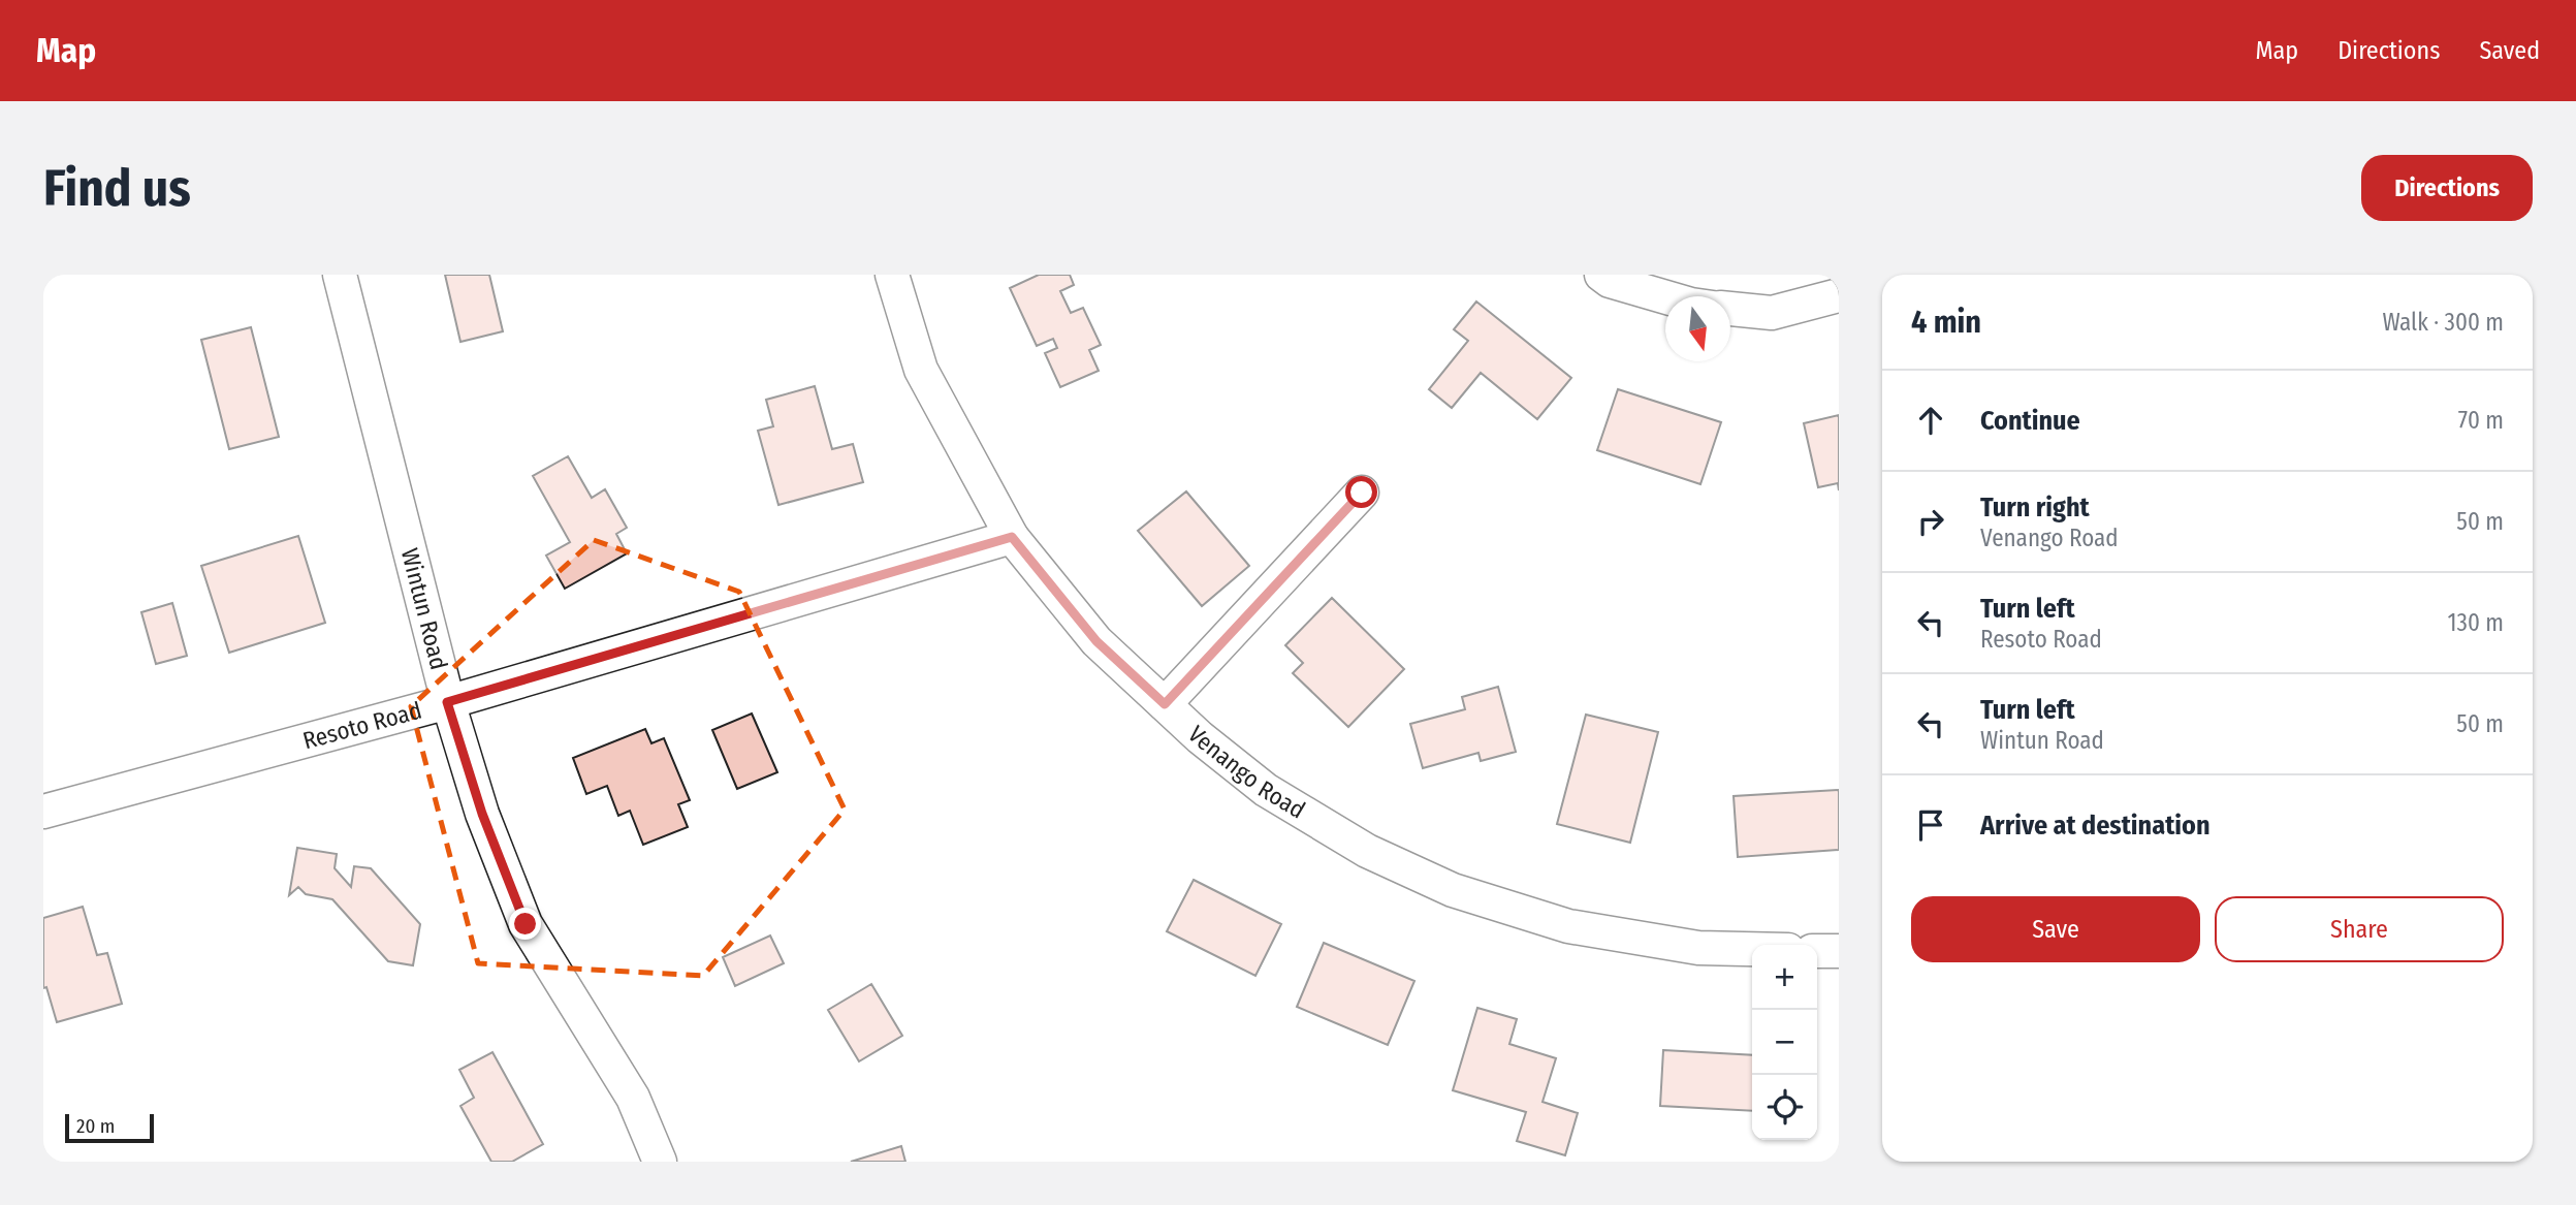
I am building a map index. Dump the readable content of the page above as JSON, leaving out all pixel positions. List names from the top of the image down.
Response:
{
  "streets": {
    "street": ["Wintun Road", "Resoto Road", "Venango Road"]
  },
  "crossings": [
    ["Wintun Road", "Resoto Road"],
    ["Resoto Road", "Venango Road"]
  ],
  "scale_bar": "20 m",
  "north": "bottom",
  "page": {
    "header": "Map",
    "nav": ["Map", "Directions", "Saved"],
    "buttons": [
      "Directions",
      ["Save", "Share"]
    ],
    "title": "Find us",
    "heading": ["4 min", "Walk · 300 m"],
    "list": [
      ["Continue", "70 m"],
      ["Turn right", "Venango Road", "50 m"],
      ["Turn left", "Resoto Road", "130 m"],
      ["Turn left", "Wintun Road", "50 m"],
      "Arrive at destination"
    ],
    "map_buttons": ["+", "−"],
    "scale": "20 m"
  }
}
